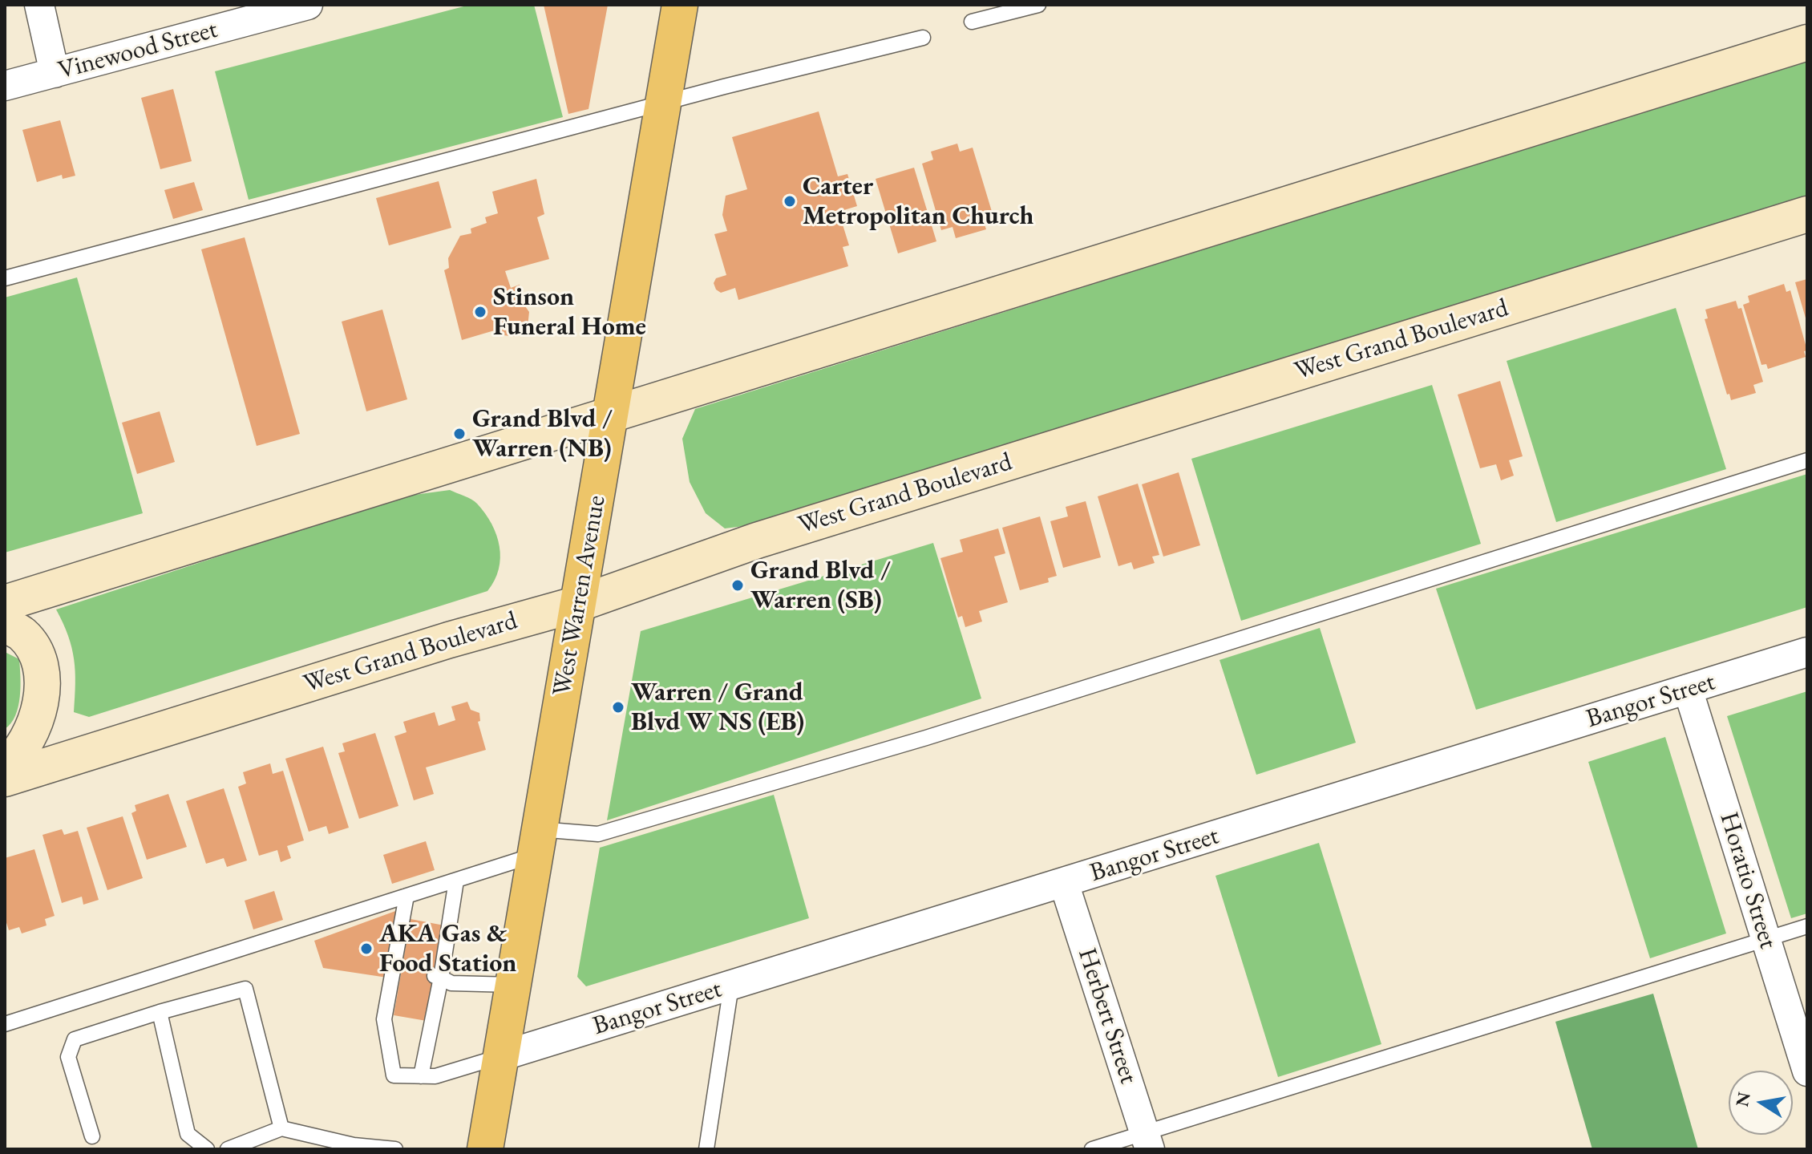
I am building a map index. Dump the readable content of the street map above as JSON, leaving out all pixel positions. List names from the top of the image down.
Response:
{
  "streets": {
    "main road": ["West Grand Boulevard", "West Warren Avenue"],
    "street": [
      "Vinewood Street",
      "Bangor Street",
      "Horatio Street",
      "Herbert Street"
    ]
  },
  "crossings": [
    ["West Grand Boulevard", "West Warren Avenue"],
    ["West Warren Avenue", "Bangor Street"],
    ["Bangor Street", "Horatio Street"],
    ["Bangor Street", "Herbert Street"]
  ],
  "places": [
    "Carter Metropolitan Church",
    "Stinson Funeral Home",
    "Grand Blvd / Warren (NB)",
    "Grand Blvd / Warren (SB)",
    "Warren / Grand Blvd W NS (EB)",
    "AKA Gas & Food Station"
  ],
  "north": "left"
}
